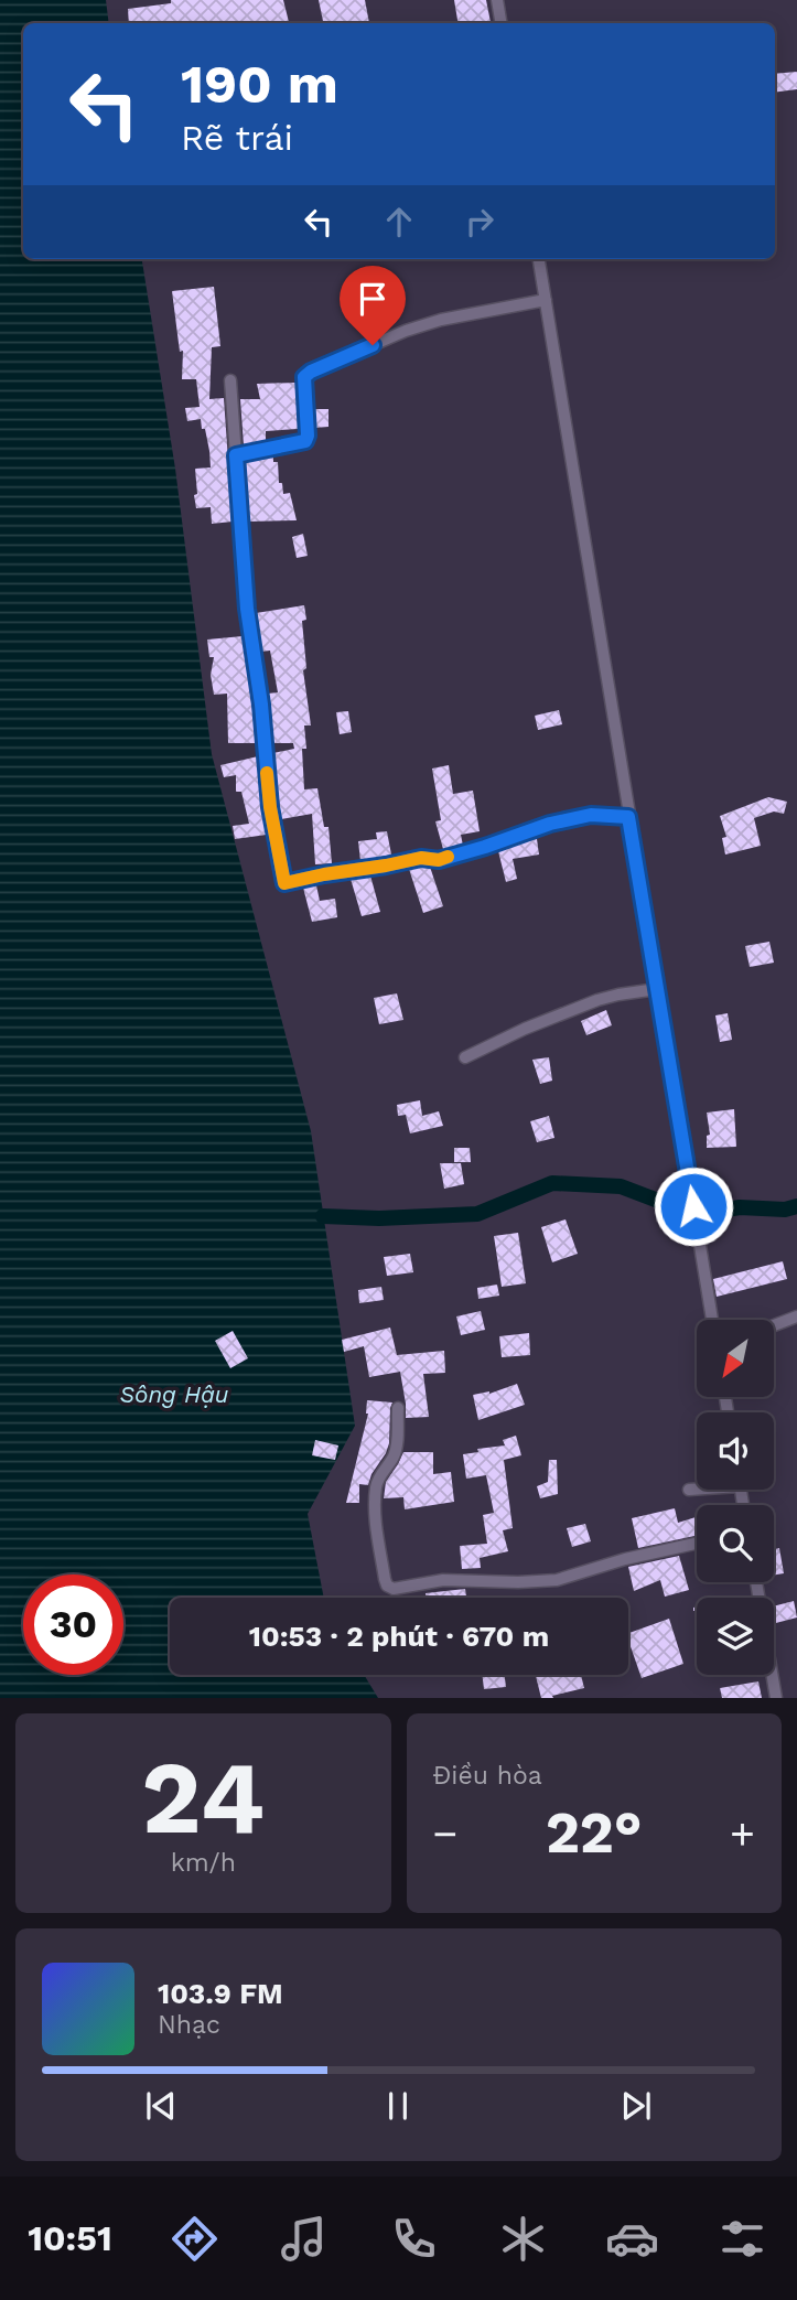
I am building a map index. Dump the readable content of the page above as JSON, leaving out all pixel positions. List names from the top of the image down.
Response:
{
  "water": ["Sông Hậu"],
  "north": "bottom left",
  "page": {
    "turn": ["190 m", "Rẽ trái"],
    "limit": "30",
    "trip": "10:53 · 2 phút · 670 m",
    "tile": [
      ["24", "km/h"],
      "Điều hòa"
    ],
    "heat": ["−", "22°", "+"],
    "song": ["103.9 FM", "Nhạc"],
    "tabs": "10:51"
  }
}
